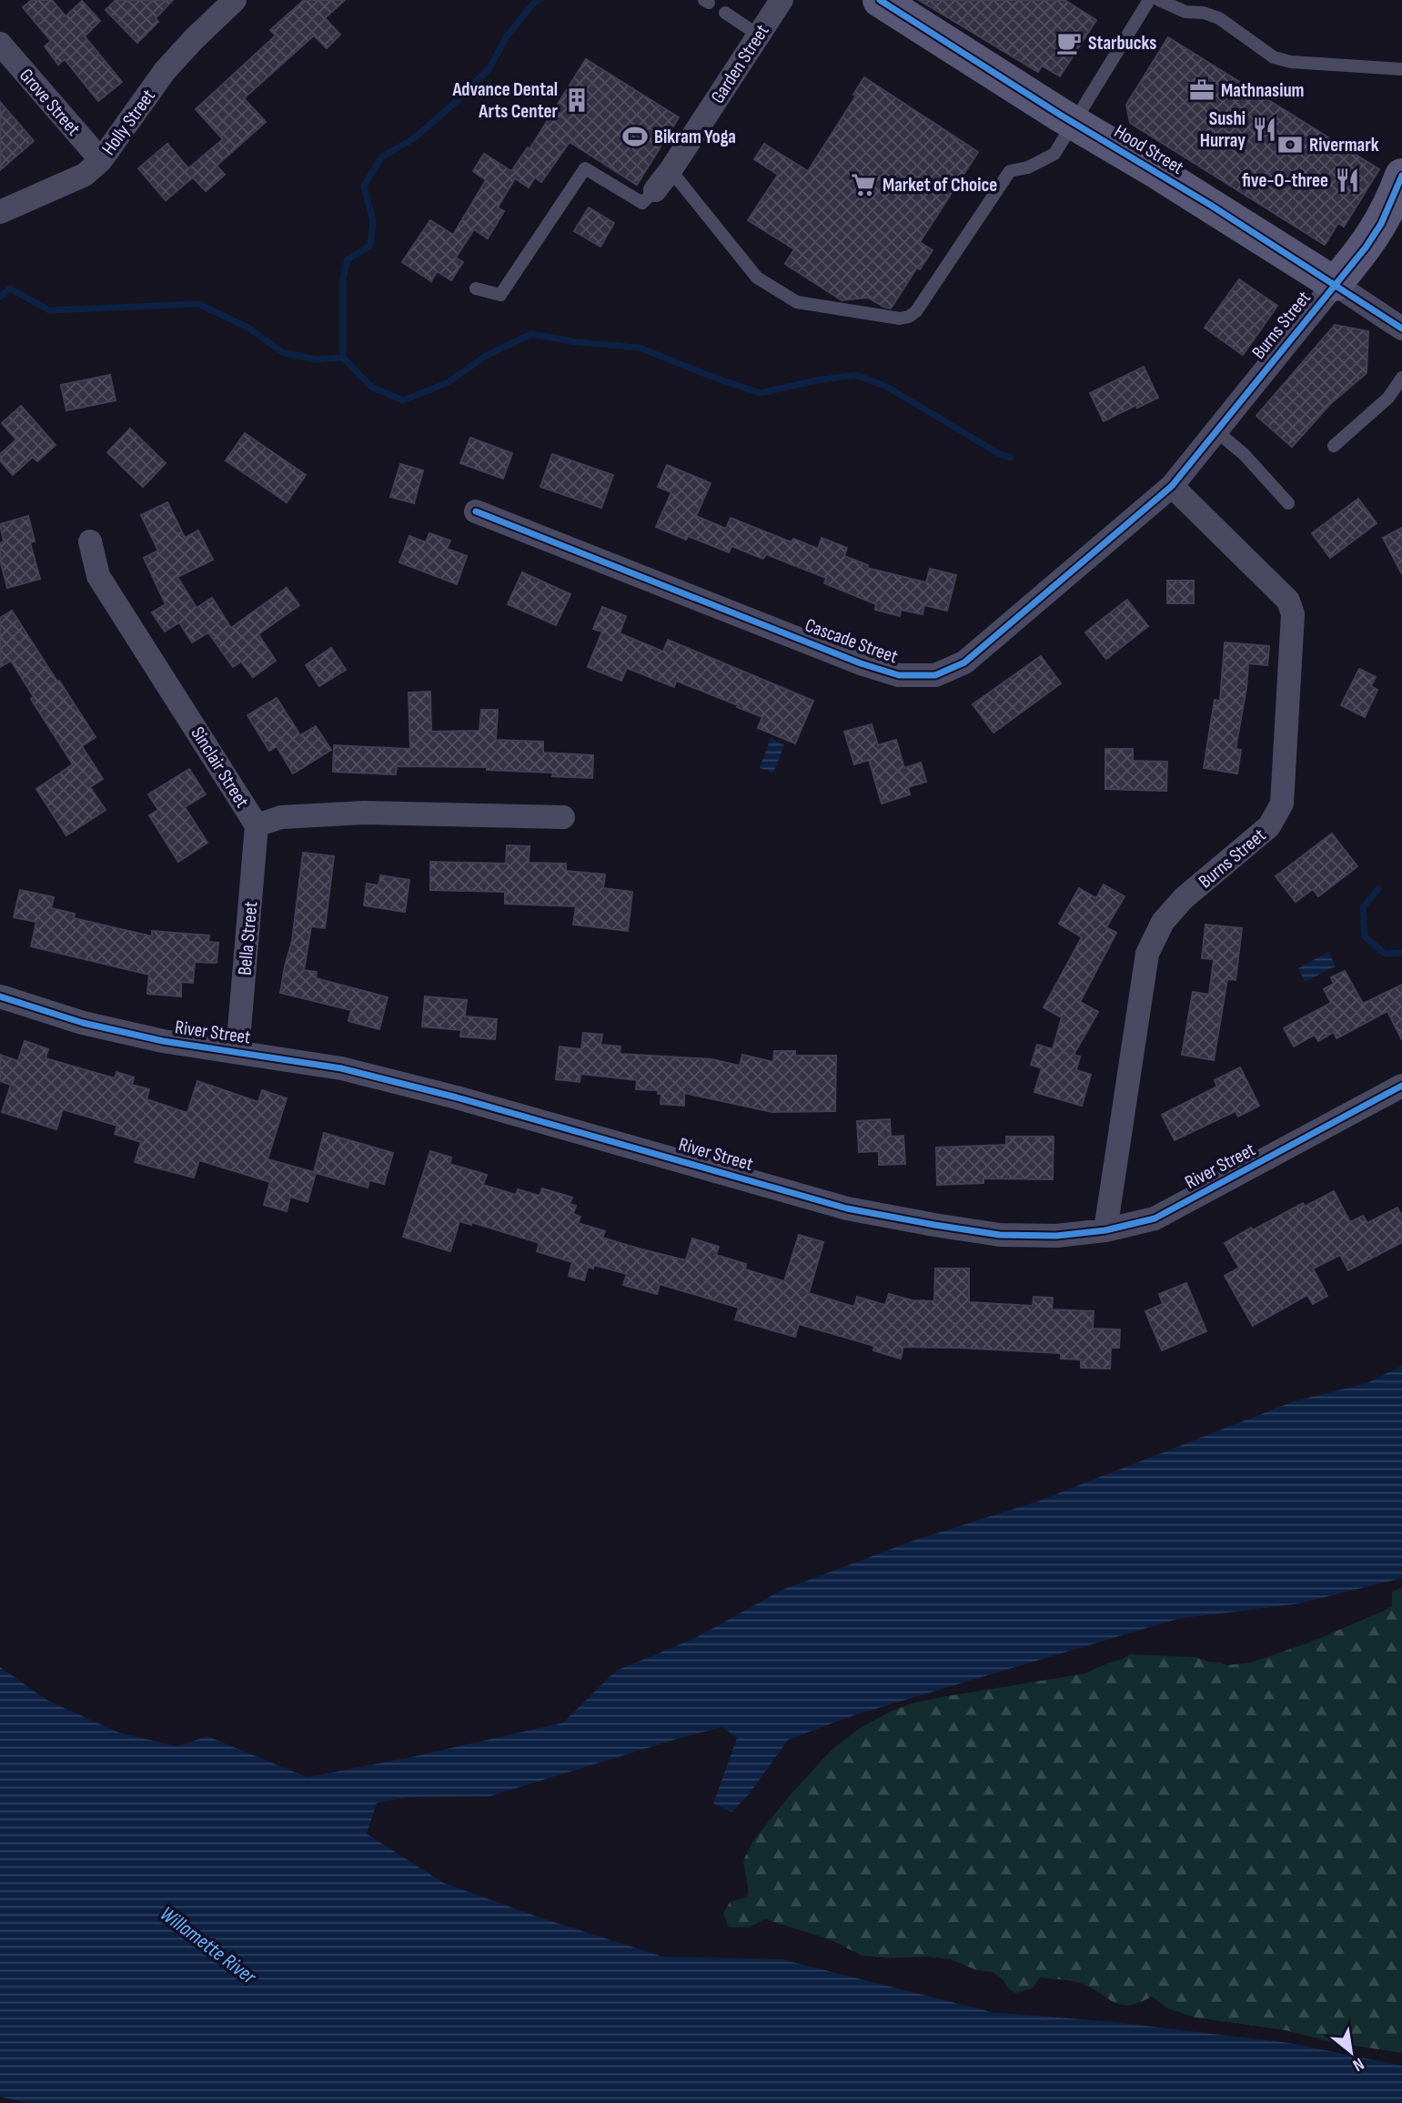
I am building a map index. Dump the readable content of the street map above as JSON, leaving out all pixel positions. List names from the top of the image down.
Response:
{
  "streets": {
    "street": [
      "Garden Street",
      "Grove Street",
      "Holly Street",
      "Hood Street",
      "Burns Street",
      "Cascade Street",
      "Sinclair Street",
      "Bella Street",
      "River Street"
    ]
  },
  "crossings": [
    ["Grove Street", "Holly Street"],
    ["Hood Street", "Burns Street"],
    ["Burns Street", "Cascade Street"],
    ["Burns Street", "River Street"],
    ["Sinclair Street", "Bella Street"],
    ["Bella Street", "River Street"]
  ],
  "water": ["Willamette River"],
  "places": {
    "cafe": ["Starbucks"],
    "office": ["Mathnasium"],
    "building": ["Advance Dental Arts Center"],
    "restaurant": ["Sushi Hurray", "five-O-three"],
    "sports": ["Bikram Yoga"],
    "bank": ["Rivermark"],
    "supermarket": ["Market of Choice"]
  },
  "north": "bottom right"
}
